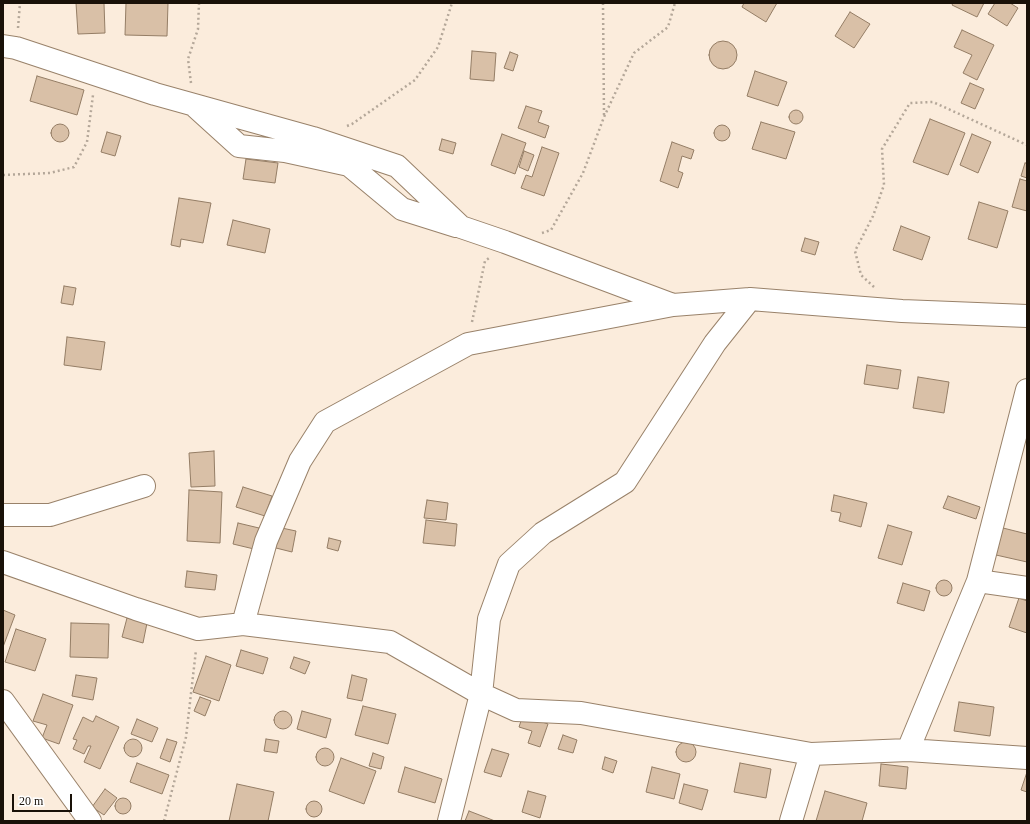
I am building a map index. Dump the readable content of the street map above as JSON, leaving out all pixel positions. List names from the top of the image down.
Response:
{
  "scale_bar": "20 m"
}
